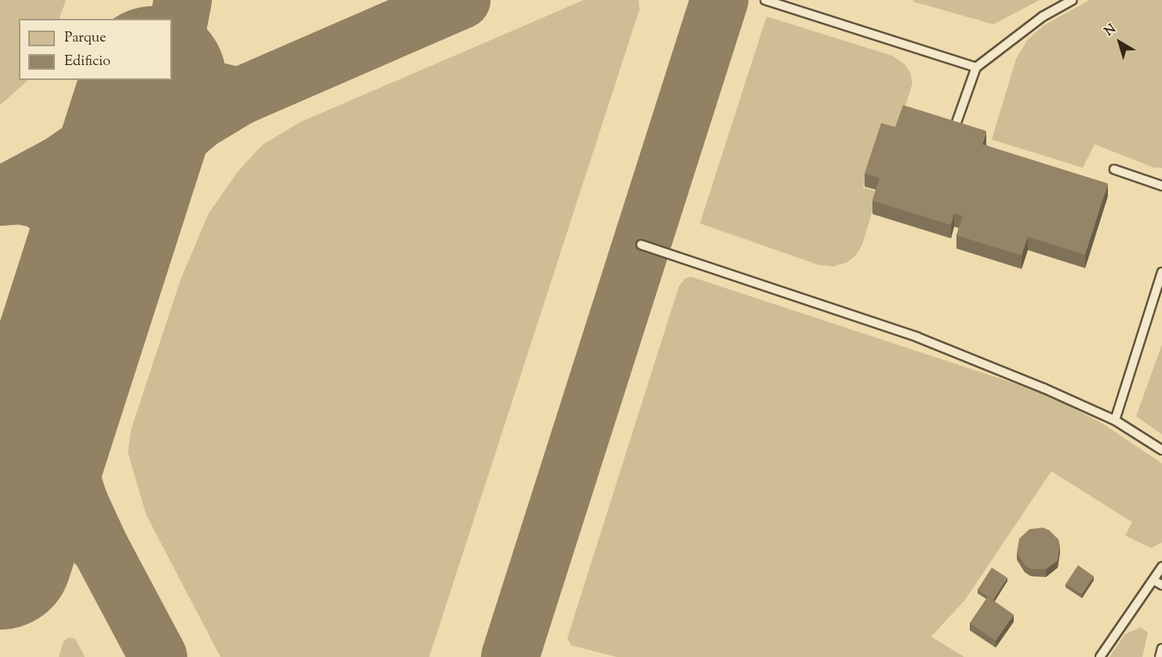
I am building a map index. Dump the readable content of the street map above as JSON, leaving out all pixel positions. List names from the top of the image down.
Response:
{
  "legend": ["Parque", "Edificio"],
  "north": "top left"
}
